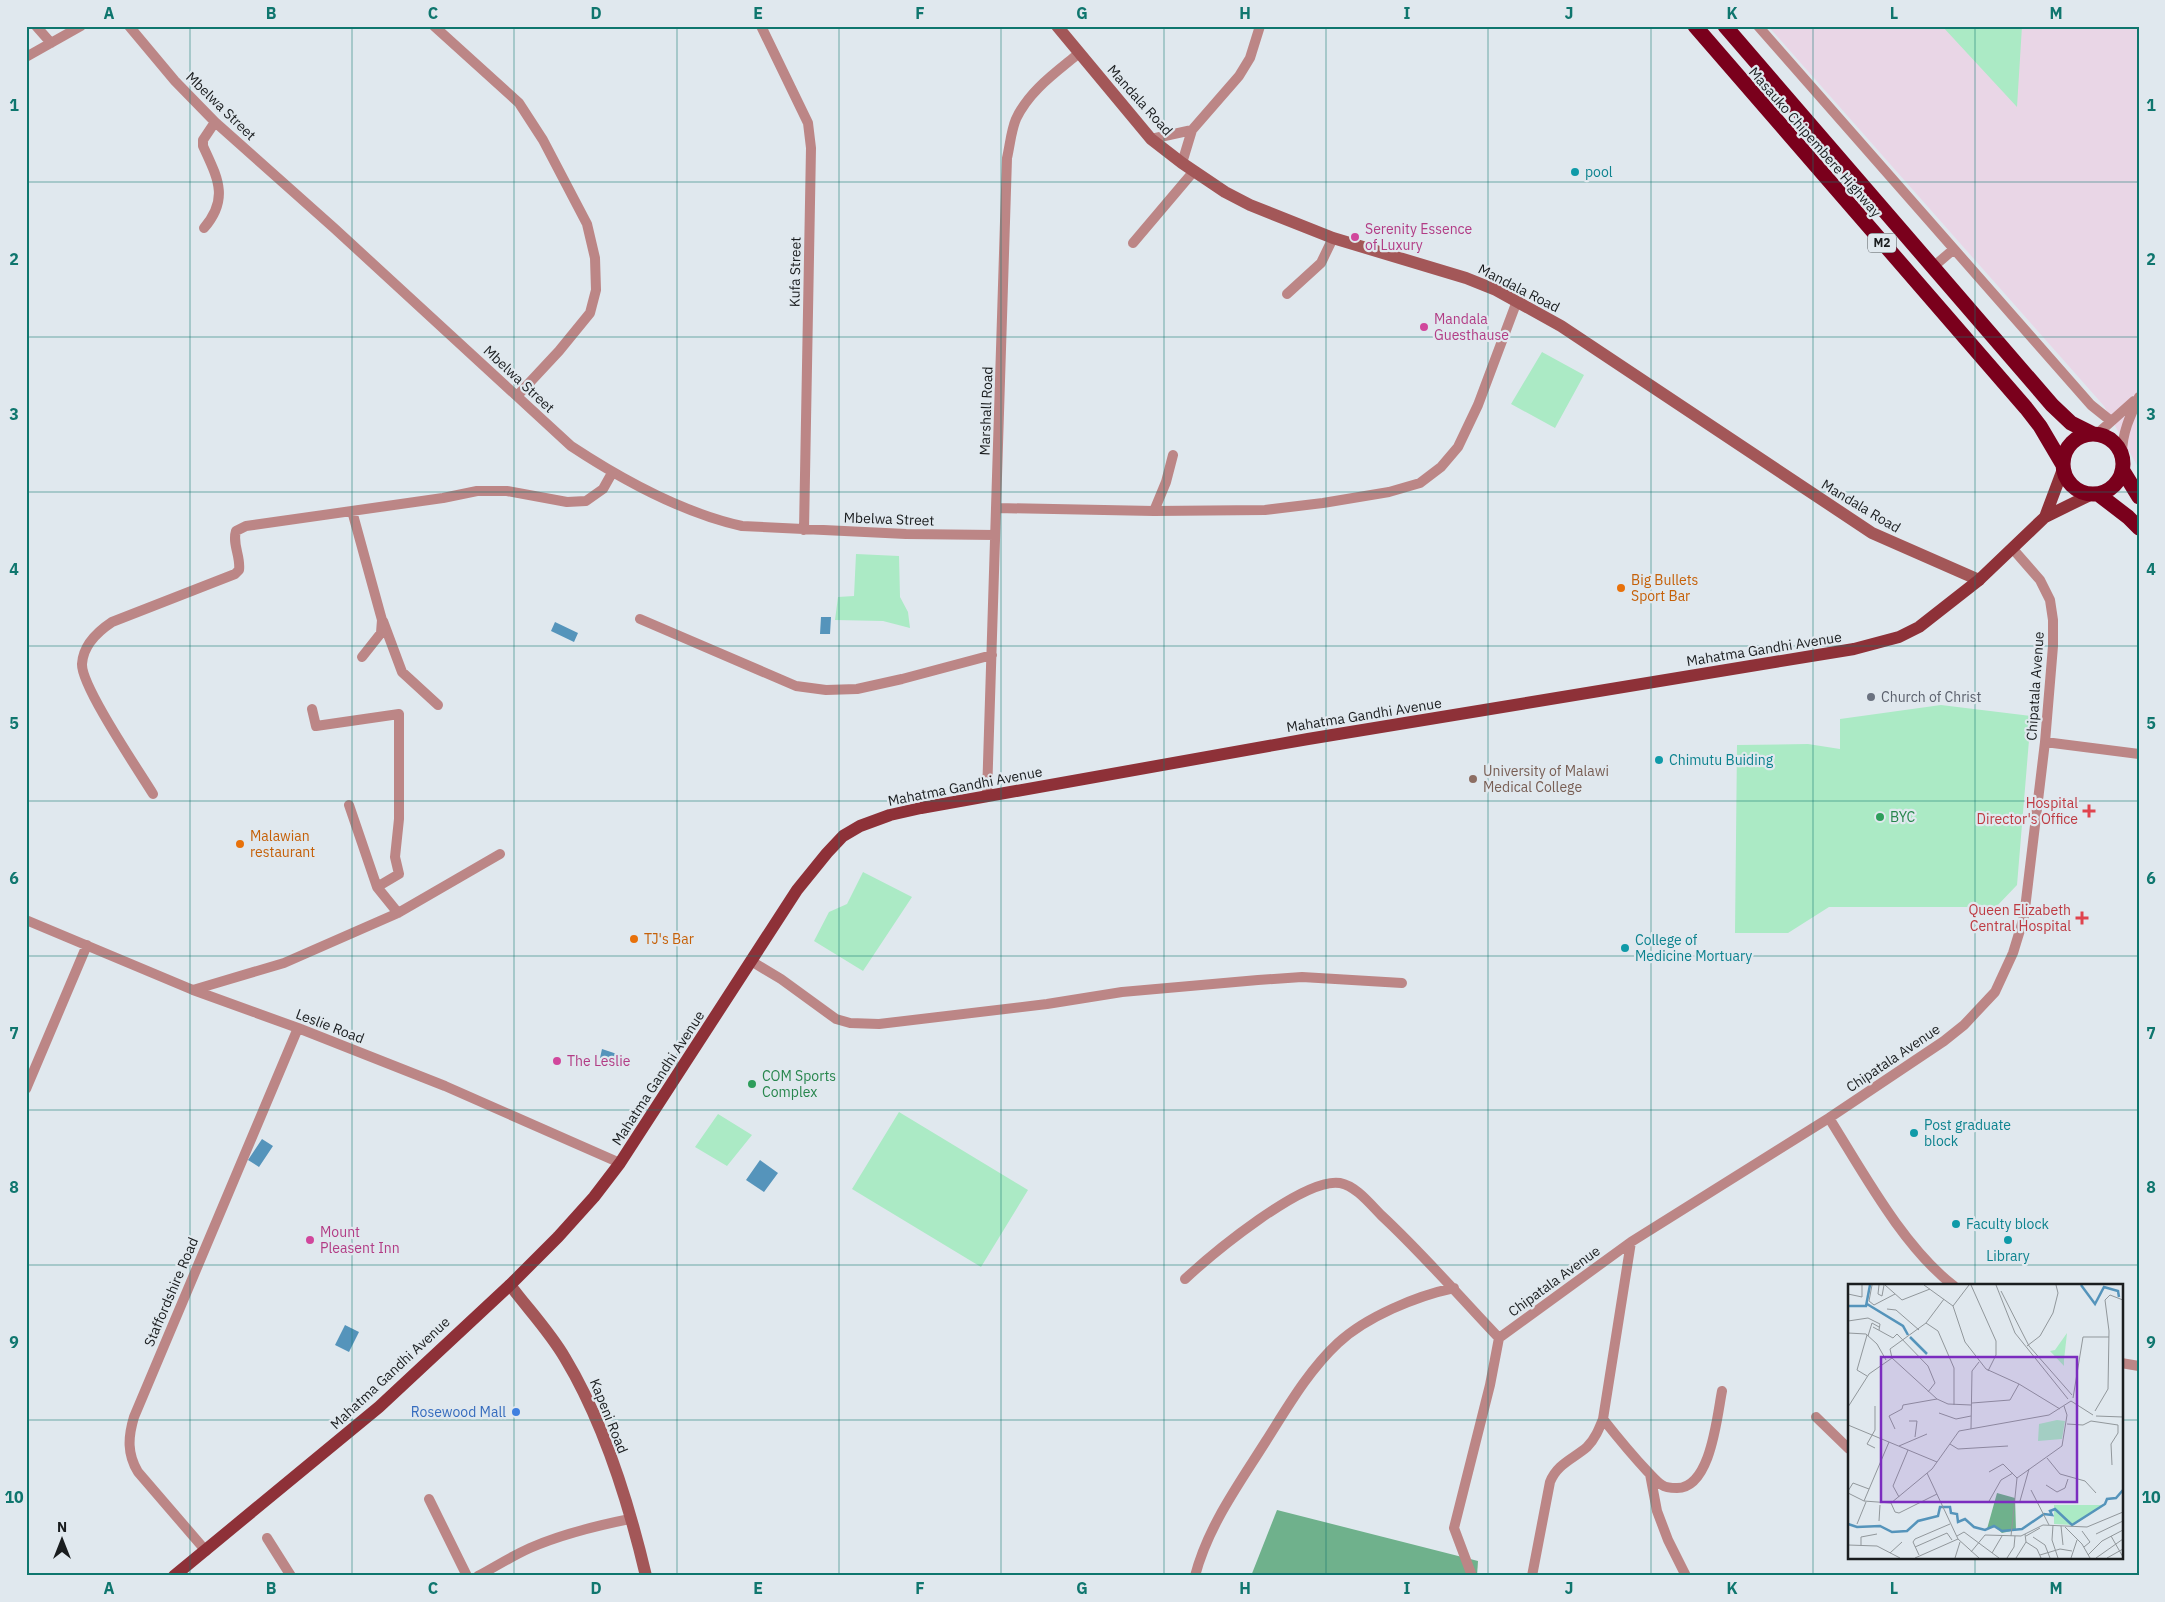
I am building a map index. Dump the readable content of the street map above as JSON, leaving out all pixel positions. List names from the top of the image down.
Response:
{
  "streets": {
    "highway": ["Masauko Chipembere Highway", "M2"],
    "main road": ["Mahatma Gandhi Avenue"],
    "street": [
      "Mandala Road",
      "Mbelwa Street",
      "Kufa Street",
      "Marshall Road",
      "Chipatala Avenue",
      "Leslie Road",
      "Staffordshire Road",
      "Kapeni Road"
    ]
  },
  "crossings": [
    ["Mandala Road", "Marshall Road"],
    ["Mandala Road", "Mahatma Gandhi Avenue"],
    ["Mbelwa Street", "Kufa Street"],
    ["Mbelwa Street", "Marshall Road"],
    ["Masauko Chipembere Highway", "M2"],
    ["Masauko Chipembere Highway", "Mahatma Gandhi Avenue"],
    ["M2", "Mahatma Gandhi Avenue"],
    ["Marshall Road", "Mahatma Gandhi Avenue"],
    ["Mahatma Gandhi Avenue", "Chipatala Avenue"],
    ["Mahatma Gandhi Avenue", "Leslie Road"],
    ["Mahatma Gandhi Avenue", "Staffordshire Road"],
    ["Mahatma Gandhi Avenue", "Kapeni Road"],
    ["Leslie Road", "Staffordshire Road"]
  ],
  "places": {
    "other": [
      "pool",
      "Serenity Essence of Luxury",
      "Mandala Guesthause",
      "Big Bullets Sport Bar",
      "Church of Christ",
      "Chimutu Buiding",
      "University of Malawi Medical College",
      "BYC",
      "Malawian restaurant",
      "TJ's Bar",
      "College of Medicine Mortuary",
      "The Leslie",
      "COM Sports Complex",
      "Post graduate block",
      "Faculty block",
      "Mount Pleasent Inn",
      "Library",
      "Rosewood Mall"
    ],
    "health": ["Hospital Director's Office", "Queen Elizabeth Central Hospital"]
  },
  "north": "top",
  "grid": {
    "columns": [
      "A",
      "B",
      "C",
      "D",
      "E",
      "F",
      "G",
      "H",
      "I",
      "J",
      "K",
      "L",
      "M"
    ],
    "rows": [
      "1",
      "2",
      "3",
      "4",
      "5",
      "6",
      "7",
      "8",
      "9",
      "10"
    ]
  }
}
